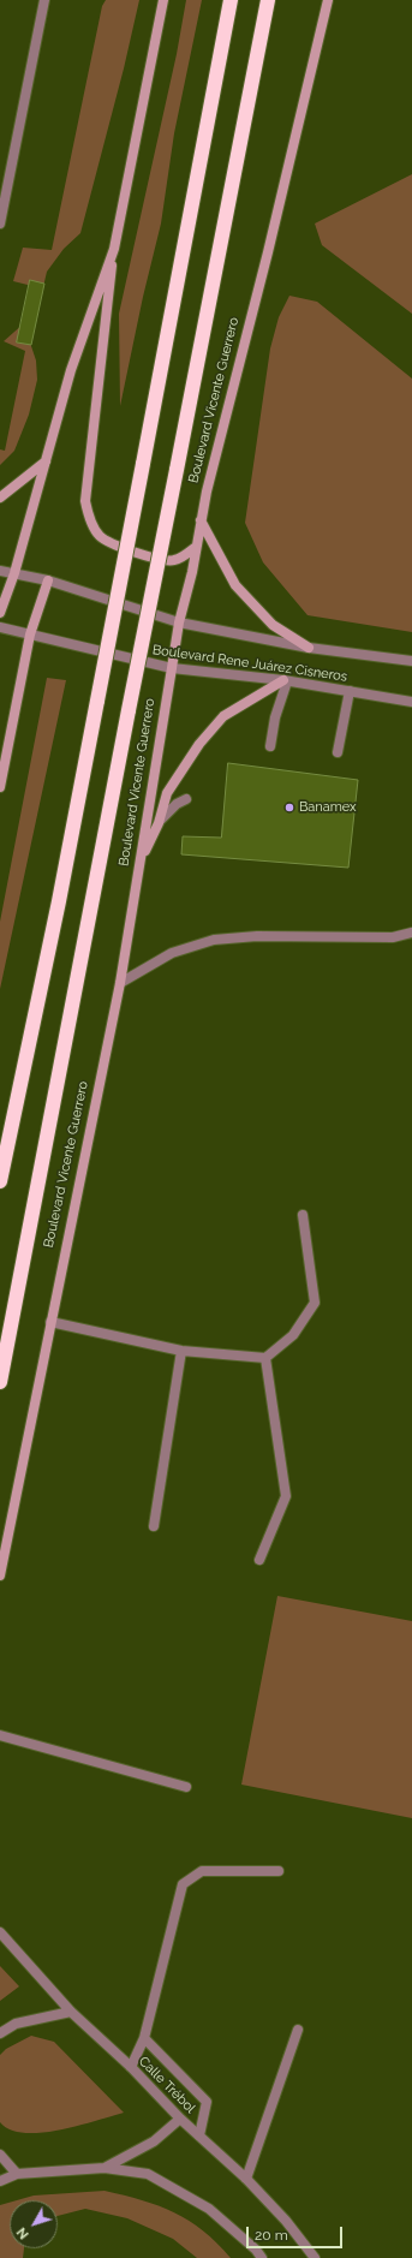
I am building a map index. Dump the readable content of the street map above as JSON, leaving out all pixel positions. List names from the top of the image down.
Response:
{
  "streets": {
    "highway": ["Boulevard Vicente Guerrero"],
    "street": ["Boulevard Rene Juárez Cisneros", "Calle Trébol"]
  },
  "crossings": [
    ["Boulevard Vicente Guerrero", "Boulevard Rene Juárez Cisneros"]
  ],
  "places": ["Banamex"],
  "scale_bar": "20 m",
  "north": "bottom left"
}
